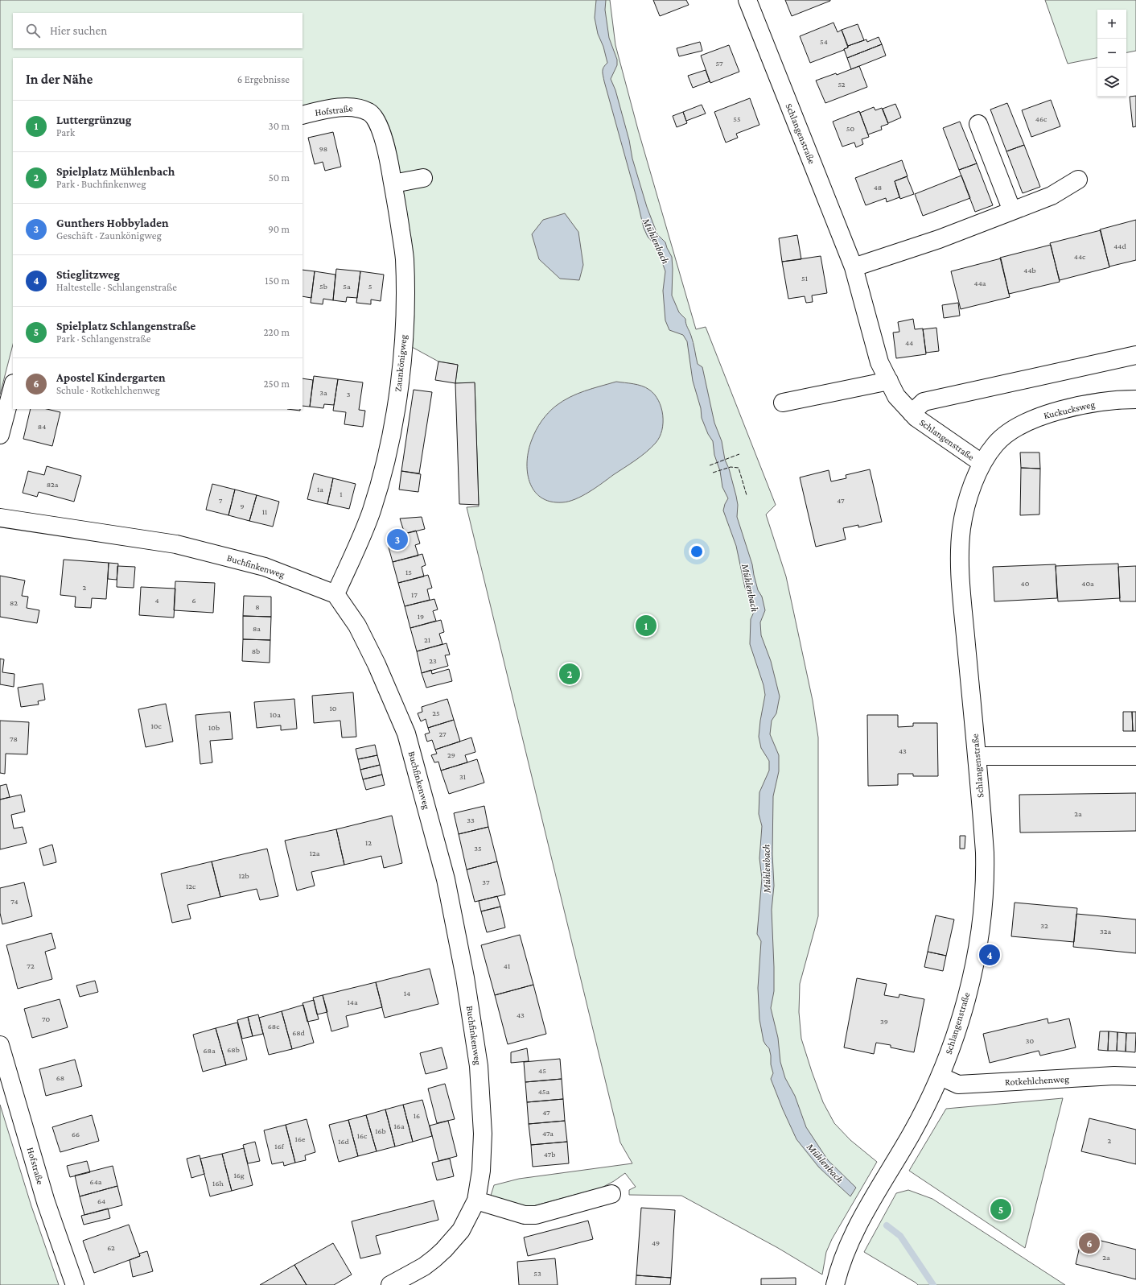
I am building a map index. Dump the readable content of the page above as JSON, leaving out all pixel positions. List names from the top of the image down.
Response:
{
  "streets": {
    "street": [
      "Hofstraße",
      "Schlangenstraße",
      "Zaunkönigweg",
      "Kuckucksweg",
      "Buchfinkenweg",
      "Rotkehlchenweg"
    ]
  },
  "crossings": [
    ["Hofstraße", "Zaunkönigweg"],
    ["Schlangenstraße", "Kuckucksweg"],
    ["Schlangenstraße", "Rotkehlchenweg"],
    ["Zaunkönigweg", "Buchfinkenweg"]
  ],
  "water": ["Mühlenbach"],
  "house_numbers": [
    "54",
    "57",
    "52",
    "55",
    "46c",
    "50",
    "98",
    "48",
    "44d",
    "44c",
    "44b",
    "51",
    "44a",
    "5b",
    "5a",
    "5",
    "44",
    "3a",
    "3",
    "84",
    "82a",
    "1a",
    "1",
    "7",
    "47",
    "9",
    "11",
    "15",
    "40",
    "40a",
    "2",
    "17",
    "4",
    "6",
    "82",
    "8",
    "19",
    "8a",
    "21",
    "8b",
    "23",
    "10",
    "25",
    "10a",
    "10c",
    "10b",
    "27",
    "78",
    "43",
    "29",
    "31",
    "2a",
    "33",
    "12",
    "35",
    "12a",
    "12b",
    "37",
    "12c",
    "74",
    "32",
    "32a",
    "72",
    "41",
    "14",
    "14a",
    "43",
    "70",
    "39",
    "68c",
    "68d",
    "30",
    "68b",
    "68a",
    "45",
    "68",
    "45a",
    "47",
    "16",
    "16a",
    "16b",
    "47a",
    "66",
    "16c",
    "16e",
    "2",
    "16d",
    "16f",
    "47b",
    "16g",
    "64a",
    "16h",
    "64",
    "49",
    "62",
    "2a",
    "53"
  ],
  "page": {
    "map_buttons": ["+", "−"],
    "search": "Hier suchen",
    "heading": ["In der Nähe", "6 Ergebnisse"],
    "list": [
      {
        "mark": "1",
        "name": "Luttergrünzug",
        "note": "Park",
        "value": "30 m"
      },
      {
        "mark": "2",
        "name": "Spielplatz Mühlenbach",
        "note": "Park · Buchfinkenweg",
        "value": "50 m"
      },
      {
        "mark": "3",
        "name": "Gunthers Hobbyladen",
        "note": "Geschäft · Zaunkönigweg",
        "value": "90 m"
      },
      {
        "mark": "4",
        "name": "Stieglitzweg",
        "note": "Haltestelle · Schlangenstraße",
        "value": "150 m"
      },
      {
        "mark": "5",
        "name": "Spielplatz Schlangenstraße",
        "note": "Park · Schlangenstraße",
        "value": "220 m"
      },
      {
        "mark": "6",
        "name": "Apostel Kindergarten",
        "note": "Schule · Rotkehlchenweg",
        "value": "250 m"
      }
    ],
    "pins": [
      "3",
      "1",
      "2",
      "4",
      "5",
      "6"
    ]
  }
}
